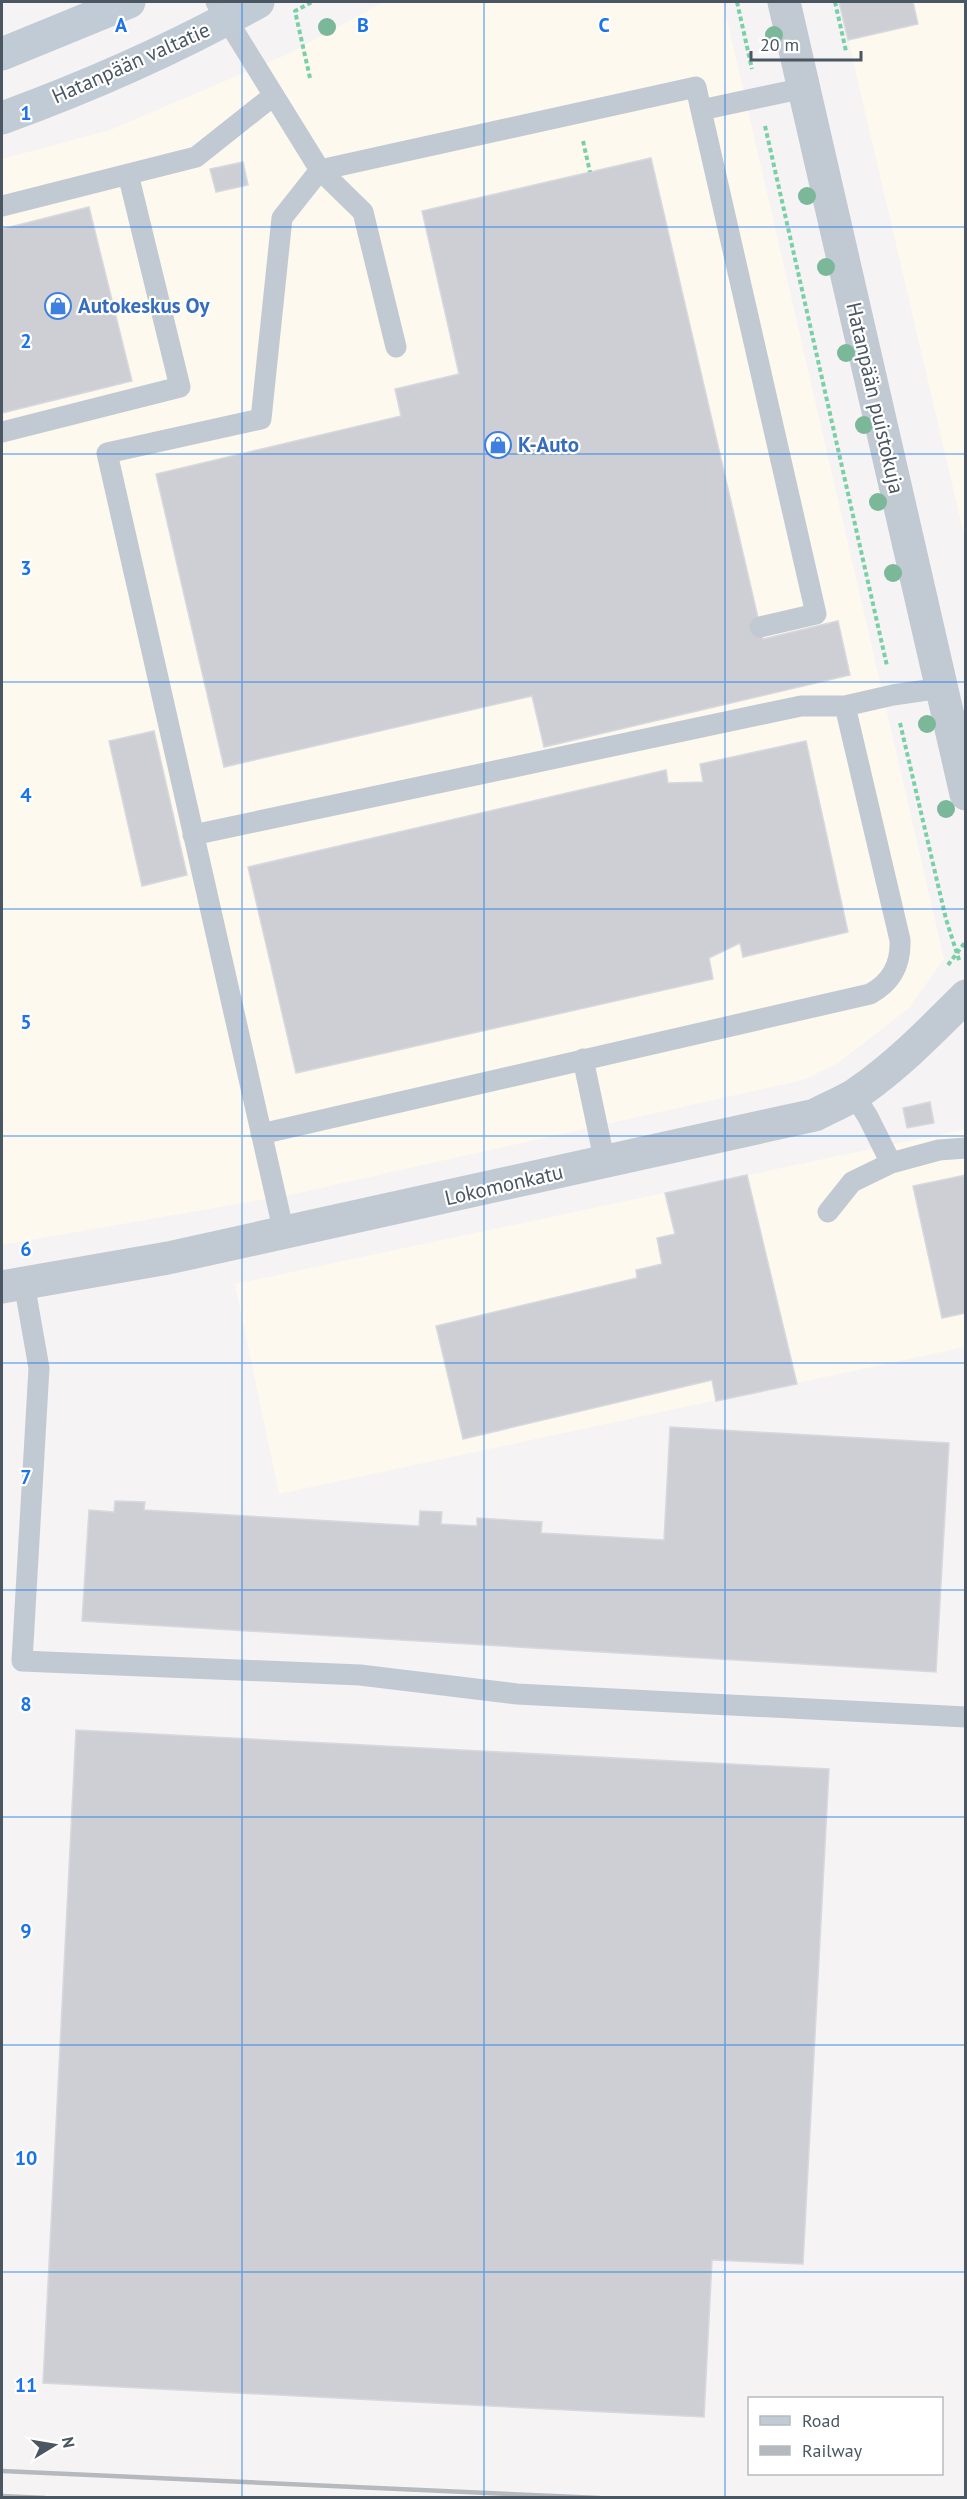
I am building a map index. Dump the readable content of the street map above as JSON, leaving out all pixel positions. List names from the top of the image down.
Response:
{
  "streets": {
    "main road": ["Hatanpään valtatie"],
    "street": ["Hatanpään puistokuja", "Lokomonkatu"]
  },
  "places": {
    "shop": ["Autokeskus Oy", "K-Auto"]
  },
  "legend": ["Road", "Railway"],
  "scale_bar": "20 m",
  "north": "right",
  "grid": {
    "columns": ["A", "B", "C"],
    "rows": [
      "1",
      "2",
      "3",
      "4",
      "5",
      "6",
      "7",
      "8",
      "9",
      "10",
      "11"
    ]
  }
}
